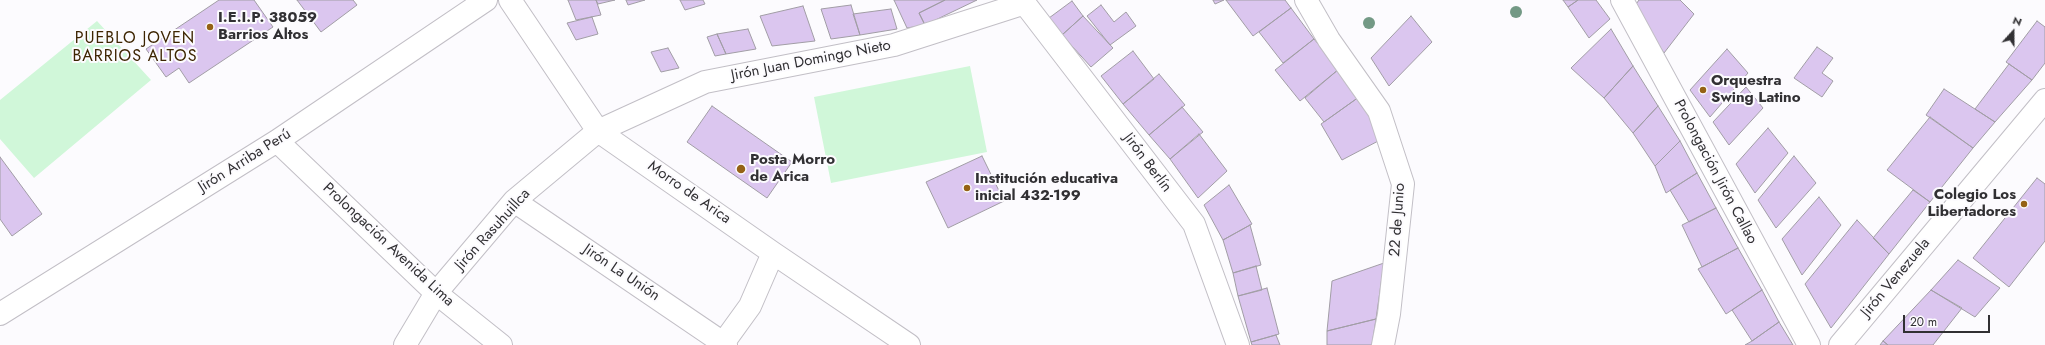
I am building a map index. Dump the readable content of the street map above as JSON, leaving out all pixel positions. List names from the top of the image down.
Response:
{
  "streets": {
    "street": [
      "Jirón Juan Domingo Nieto",
      "Jirón Arriba Perú",
      "Jirón Berlín",
      "Prolongación Jirón Callao",
      "Morro de Arica",
      "22 de Junio",
      "Jirón Rasuhuillca",
      "Prolongación Avenida Lima",
      "Jirón La Unión",
      "Jirón Venezuela"
    ]
  },
  "crossings": [
    ["Jirón Juan Domingo Nieto", "Jirón Berlín"],
    ["Jirón Juan Domingo Nieto", "Morro de Arica"],
    ["Jirón Juan Domingo Nieto", "Jirón Rasuhuillca"],
    ["Jirón Arriba Perú", "Prolongación Avenida Lima"],
    ["Morro de Arica", "Jirón Rasuhuillca"],
    ["Jirón Rasuhuillca", "Prolongación Avenida Lima"],
    ["Jirón Rasuhuillca", "Jirón La Unión"]
  ],
  "districts": ["PUEBLO JOVEN BARRIOS ALTOS"],
  "places": [
    "I.E.I.P. 38059 Barrios Altos",
    "Orquestra Swing Latino",
    "Posta Morro de Arica",
    "Institución educativa inicial 432-199",
    "Colegio Los Libertadores"
  ],
  "scale_bar": "20 m",
  "north": "top"
}
